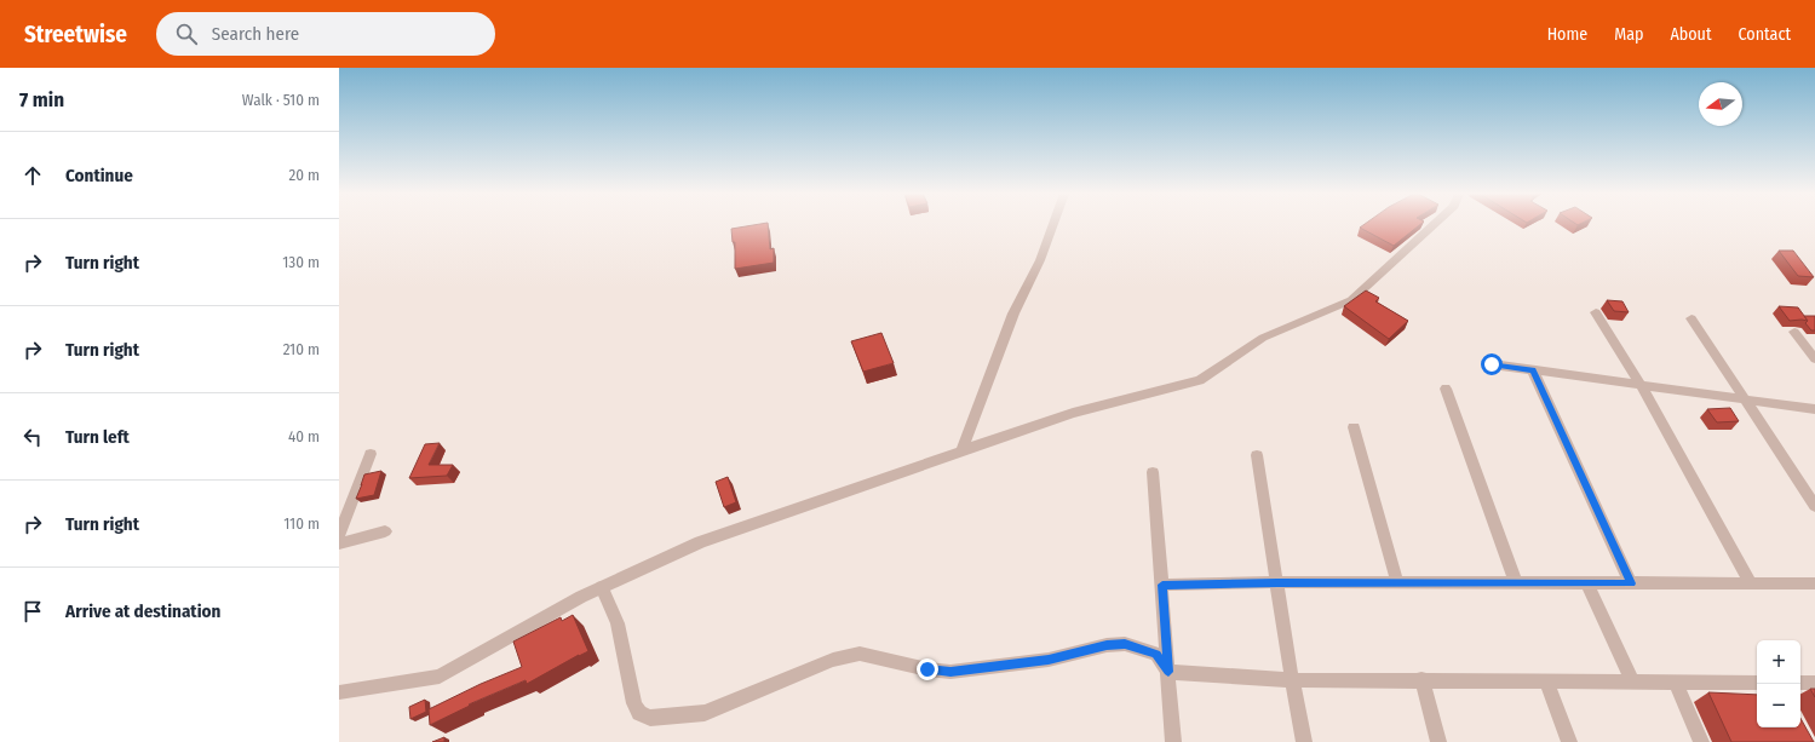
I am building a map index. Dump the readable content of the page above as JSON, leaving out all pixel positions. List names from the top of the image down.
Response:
{
  "north": "left",
  "page": {
    "header": "Streetwise",
    "search": "Search here",
    "nav": [
      "Home",
      "Map",
      "About",
      "Contact"
    ],
    "heading": ["7 min", "Walk · 510 m"],
    "list": [
      ["Continue", "20 m"],
      ["Turn right", "130 m"],
      ["Turn right", "210 m"],
      ["Turn left", "40 m"],
      ["Turn right", "110 m"],
      "Arrive at destination"
    ],
    "map_buttons": ["+", "−"]
  }
}
